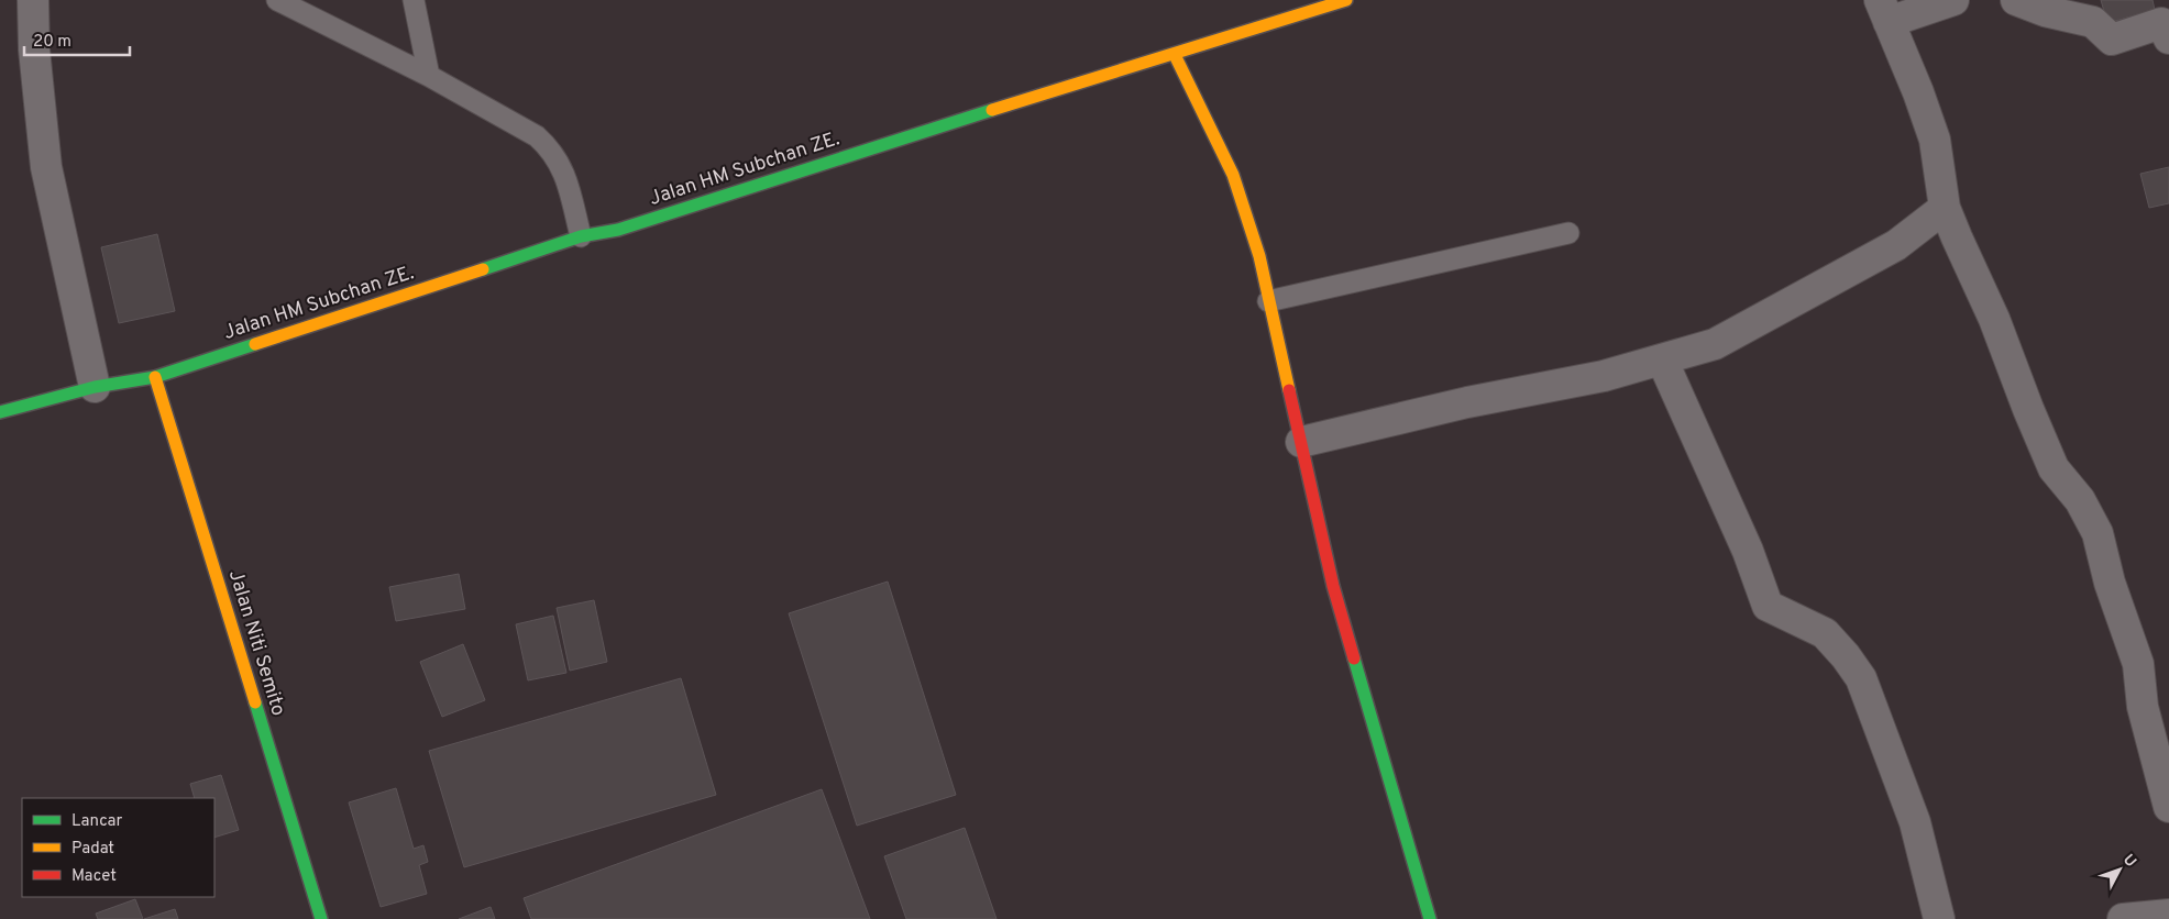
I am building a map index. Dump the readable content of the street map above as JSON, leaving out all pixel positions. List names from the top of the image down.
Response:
{
  "streets": {
    "main road": ["Jalan HM Subchan ZE.", "Jalan Niti Semito"]
  },
  "crossings": [
    ["Jalan HM Subchan ZE.", "Jalan Niti Semito"]
  ],
  "legend": ["Lancar", "Padat", "Macet"],
  "scale_bar": "20 m",
  "north": "top right"
}
